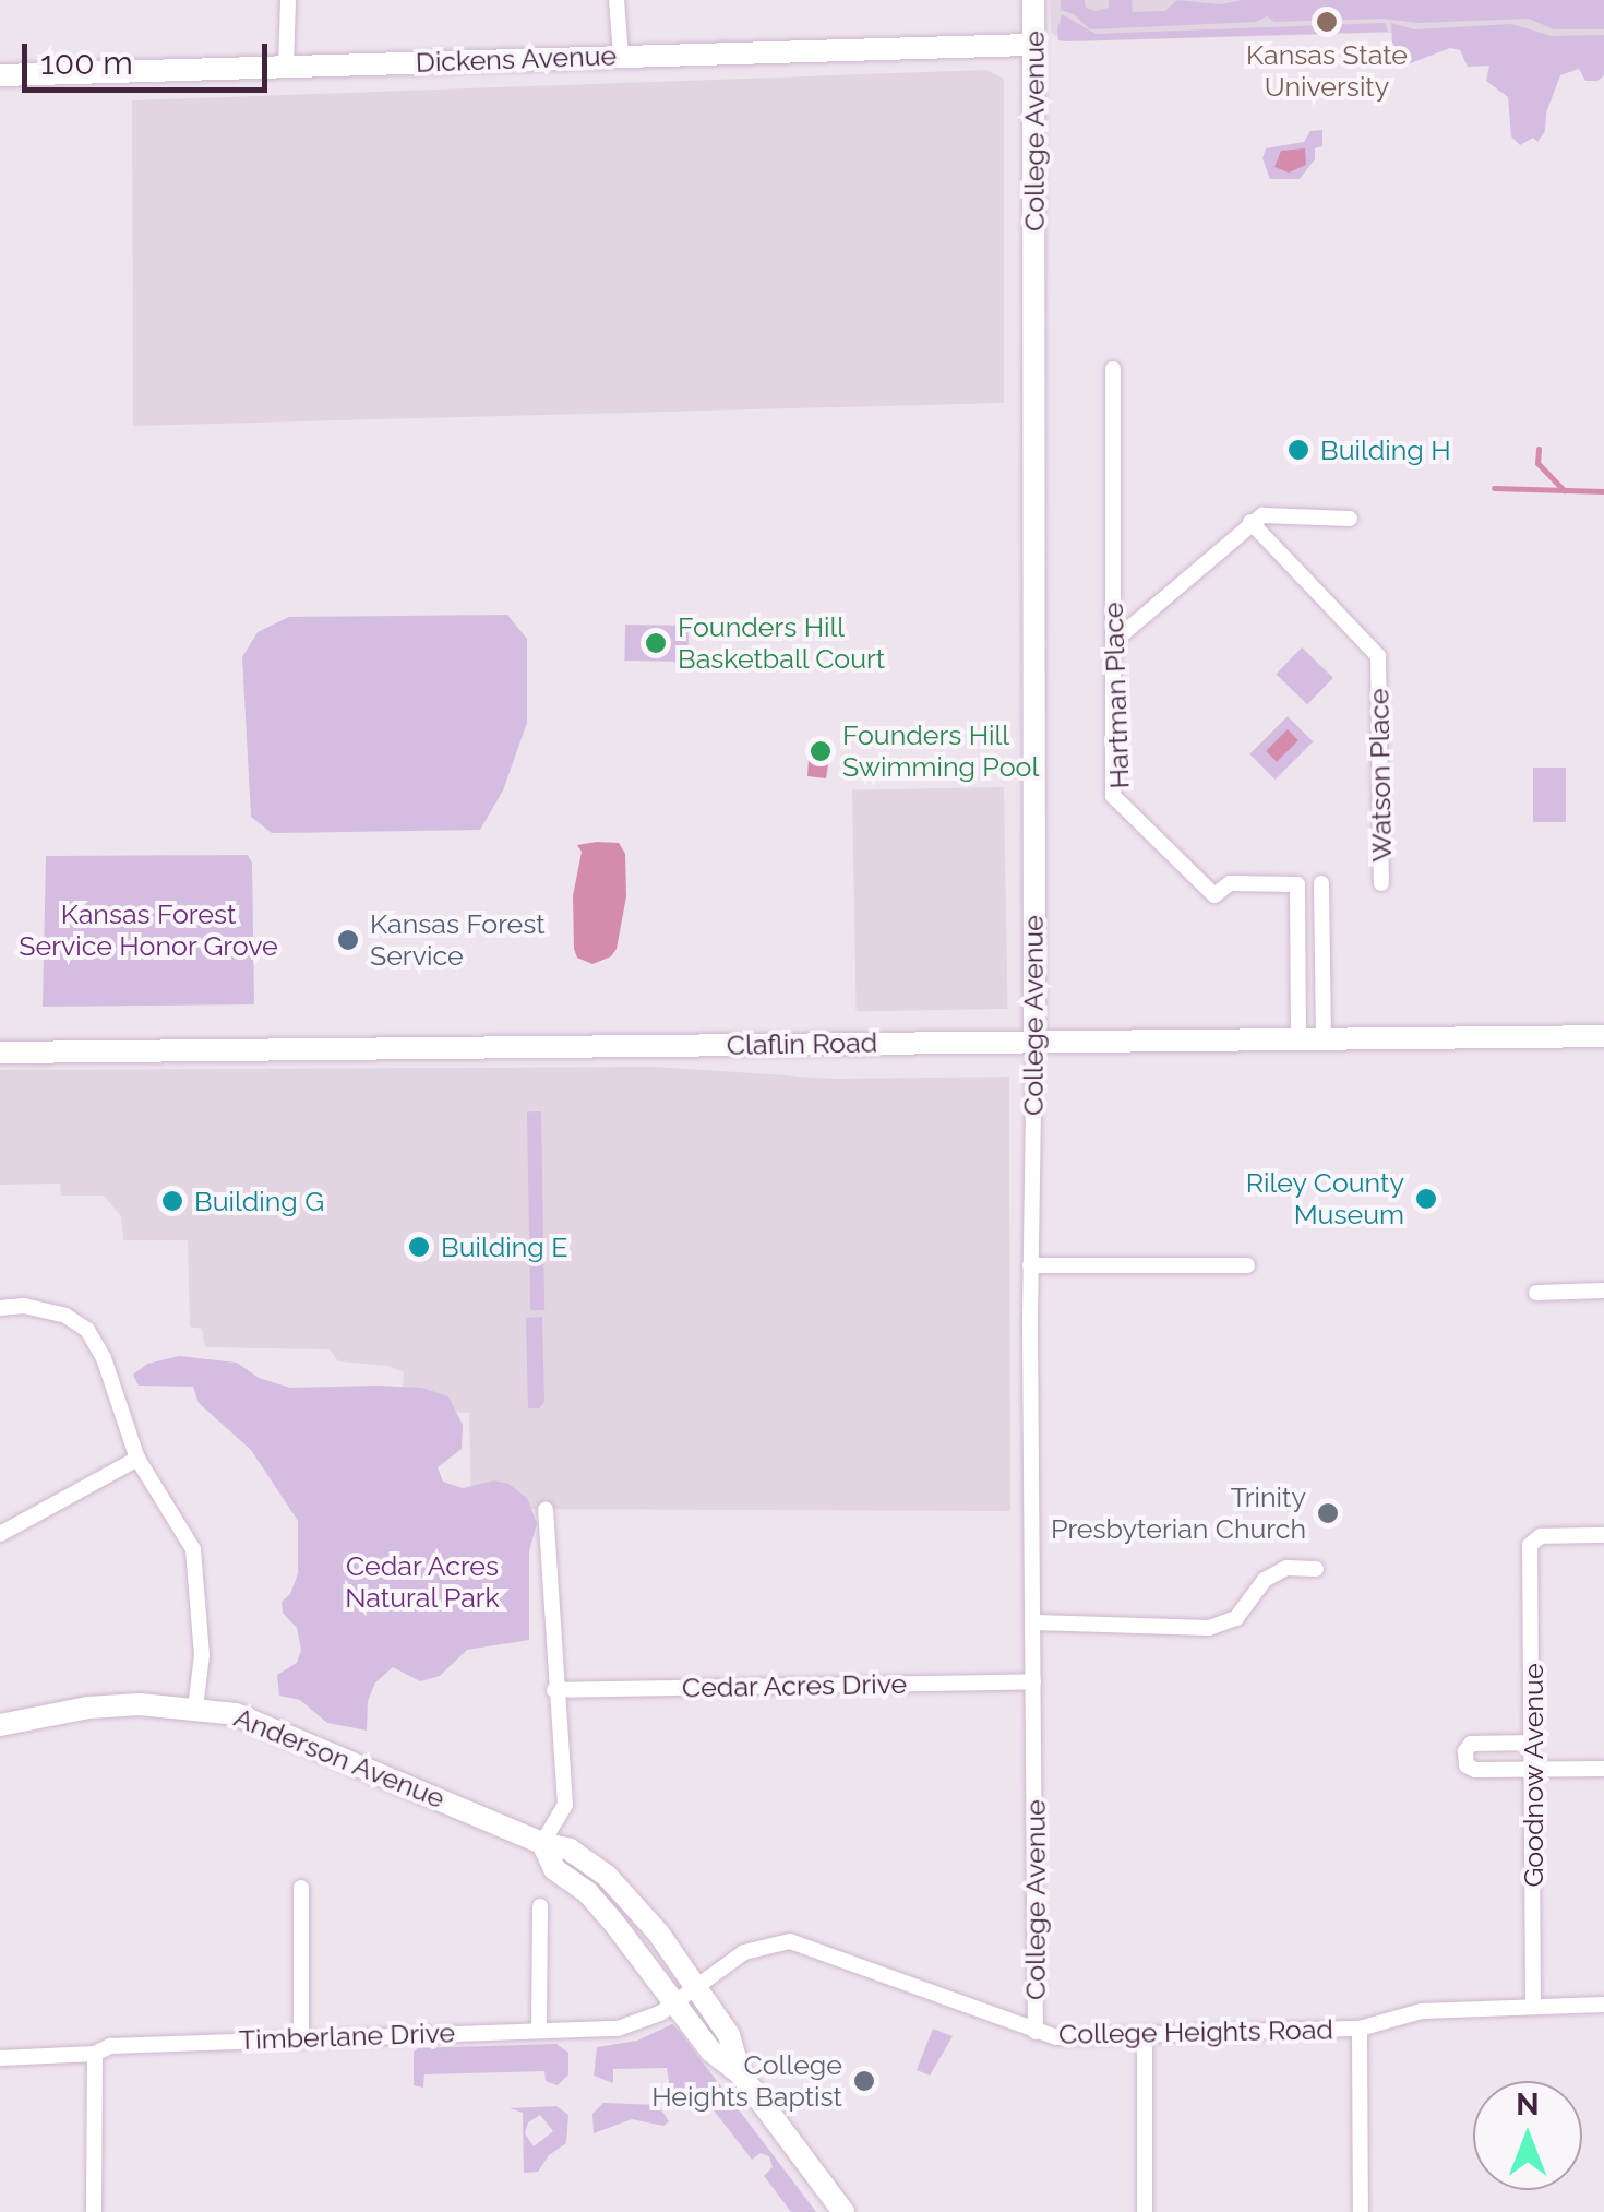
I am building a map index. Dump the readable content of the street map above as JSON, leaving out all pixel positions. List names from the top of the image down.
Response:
{
  "streets": {
    "street": [
      "Dickens Avenue",
      "College Avenue",
      "Hartman Place",
      "Watson Place",
      "Claflin Road",
      "Cedar Acres Drive",
      "Anderson Avenue",
      "Goodnow Avenue",
      "College Heights Road",
      "Timberlane Drive"
    ]
  },
  "crossings": [
    ["Dickens Avenue", "College Avenue"],
    ["College Avenue", "Claflin Road"],
    ["College Avenue", "Cedar Acres Drive"],
    ["College Avenue", "College Heights Road"],
    ["Hartman Place", "Claflin Road"],
    ["Anderson Avenue", "College Heights Road"],
    ["Anderson Avenue", "Timberlane Drive"],
    ["Goodnow Avenue", "College Heights Road"],
    ["College Heights Road", "Timberlane Drive"]
  ],
  "parks": ["Kansas Forest Service Honor Grove", "Cedar Acres Natural Park"],
  "places": [
    "Kansas State University",
    "Building H",
    "Founders Hill Basketball Court",
    "Founders Hill Swimming Pool",
    "Kansas Forest Service",
    "Riley County Museum",
    "Building G",
    "Building E",
    "Trinity Presbyterian Church",
    "College Heights Baptist"
  ],
  "scale_bar": "100 m",
  "north": "top"
}
